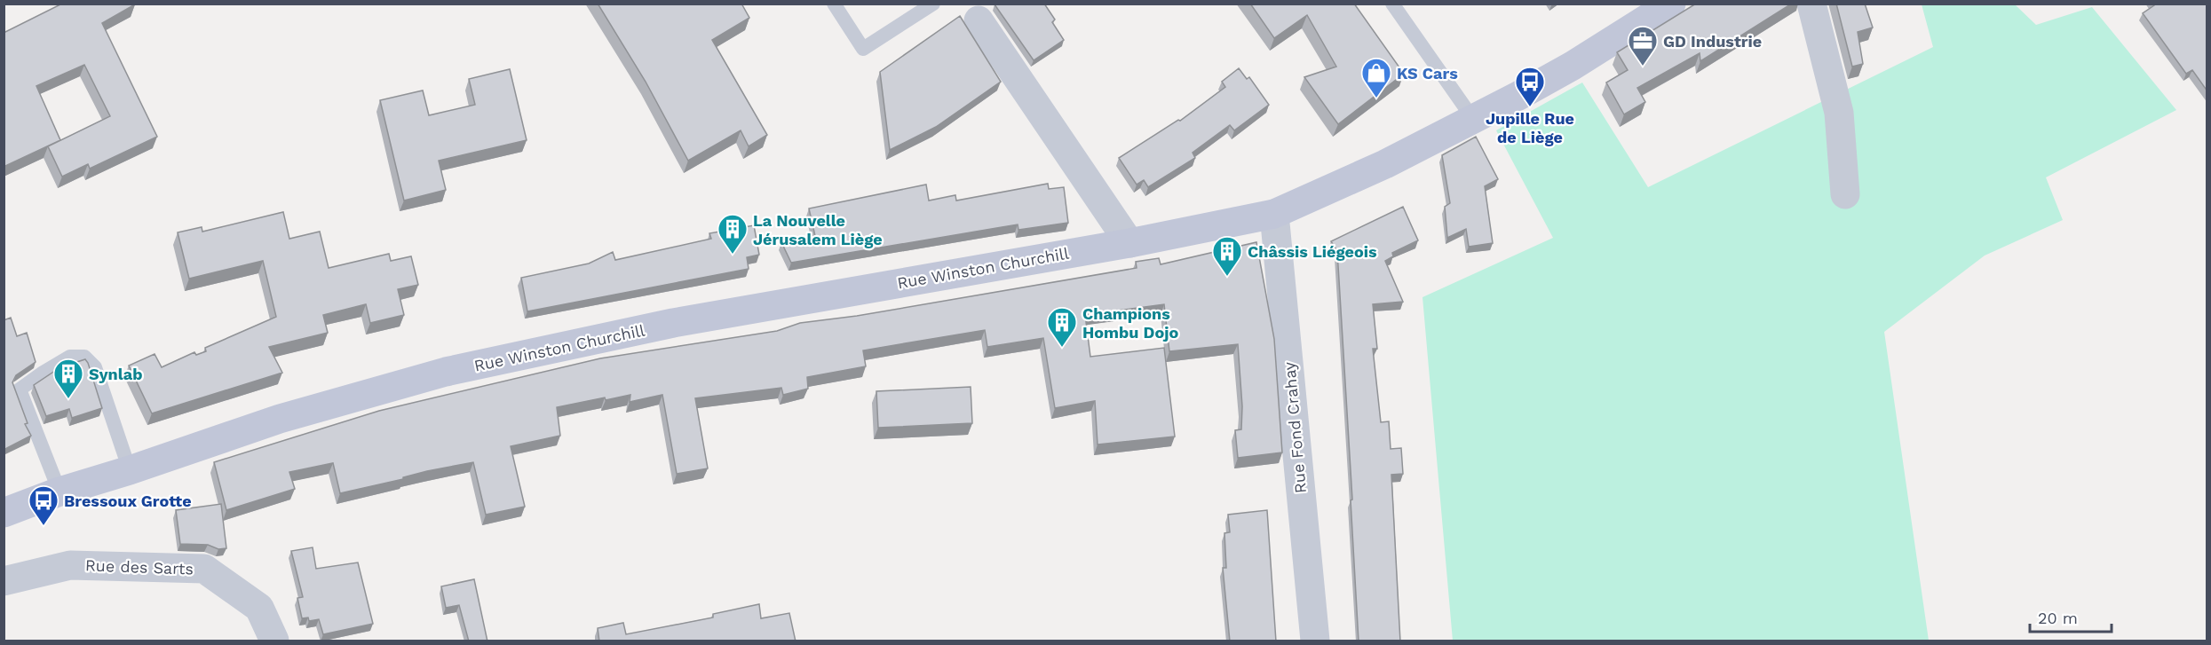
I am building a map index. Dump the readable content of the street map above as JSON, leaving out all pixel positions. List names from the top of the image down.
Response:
{
  "streets": {
    "main road": ["Rue Winston Churchill"],
    "street": ["Rue Fond Crahay", "Rue des Sarts"]
  },
  "crossings": [
    ["Rue Winston Churchill", "Rue Fond Crahay"]
  ],
  "places": {
    "office": ["GD Industrie"],
    "shop": ["KS Cars"],
    "bus stop": ["Jupille Rue de Liège", "Bressoux Grotte"],
    "building": [
      "La Nouvelle Jérusalem Liège",
      "Châssis Liégeois",
      "Champions Hombu Dojo",
      "Synlab"
    ]
  },
  "scale_bar": "20 m"
}
